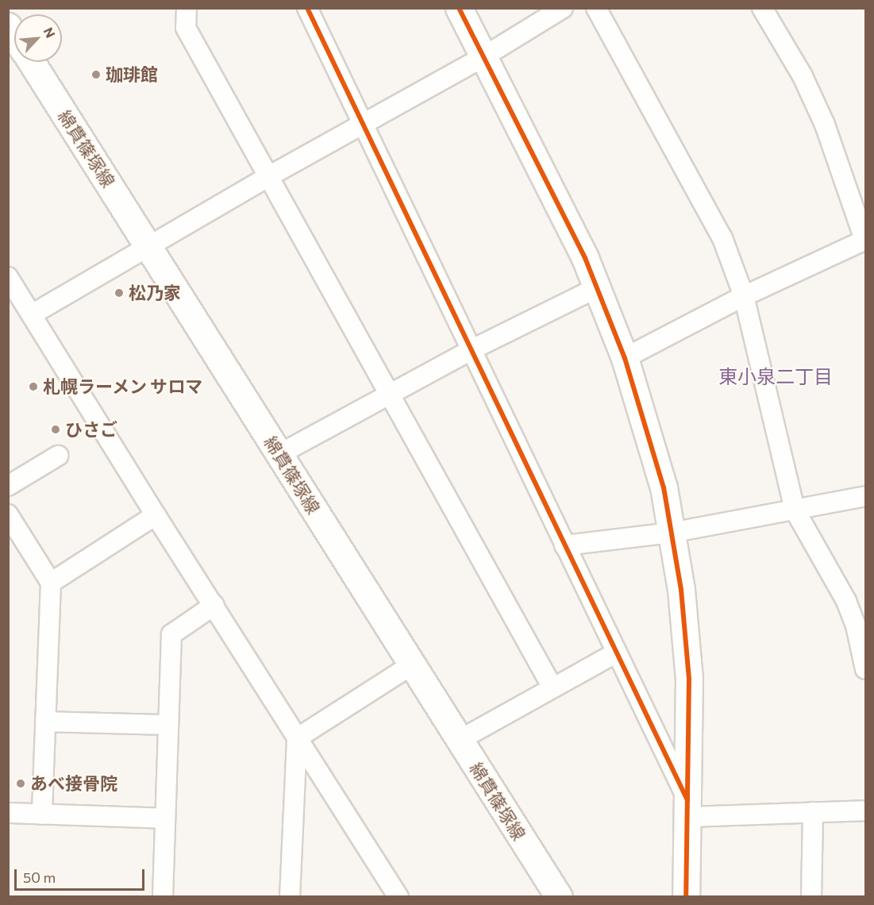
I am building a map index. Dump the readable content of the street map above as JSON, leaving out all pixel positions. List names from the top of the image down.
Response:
{
  "streets": {
    "main road": ["綿貫篠塚線"]
  },
  "districts": ["東小泉二丁目"],
  "places": [
    "珈琲館",
    "松乃家",
    "札幌ラーメン サロマ",
    "ひさご",
    "あべ接骨院"
  ],
  "scale_bar": "50 m",
  "north": "top right"
}
